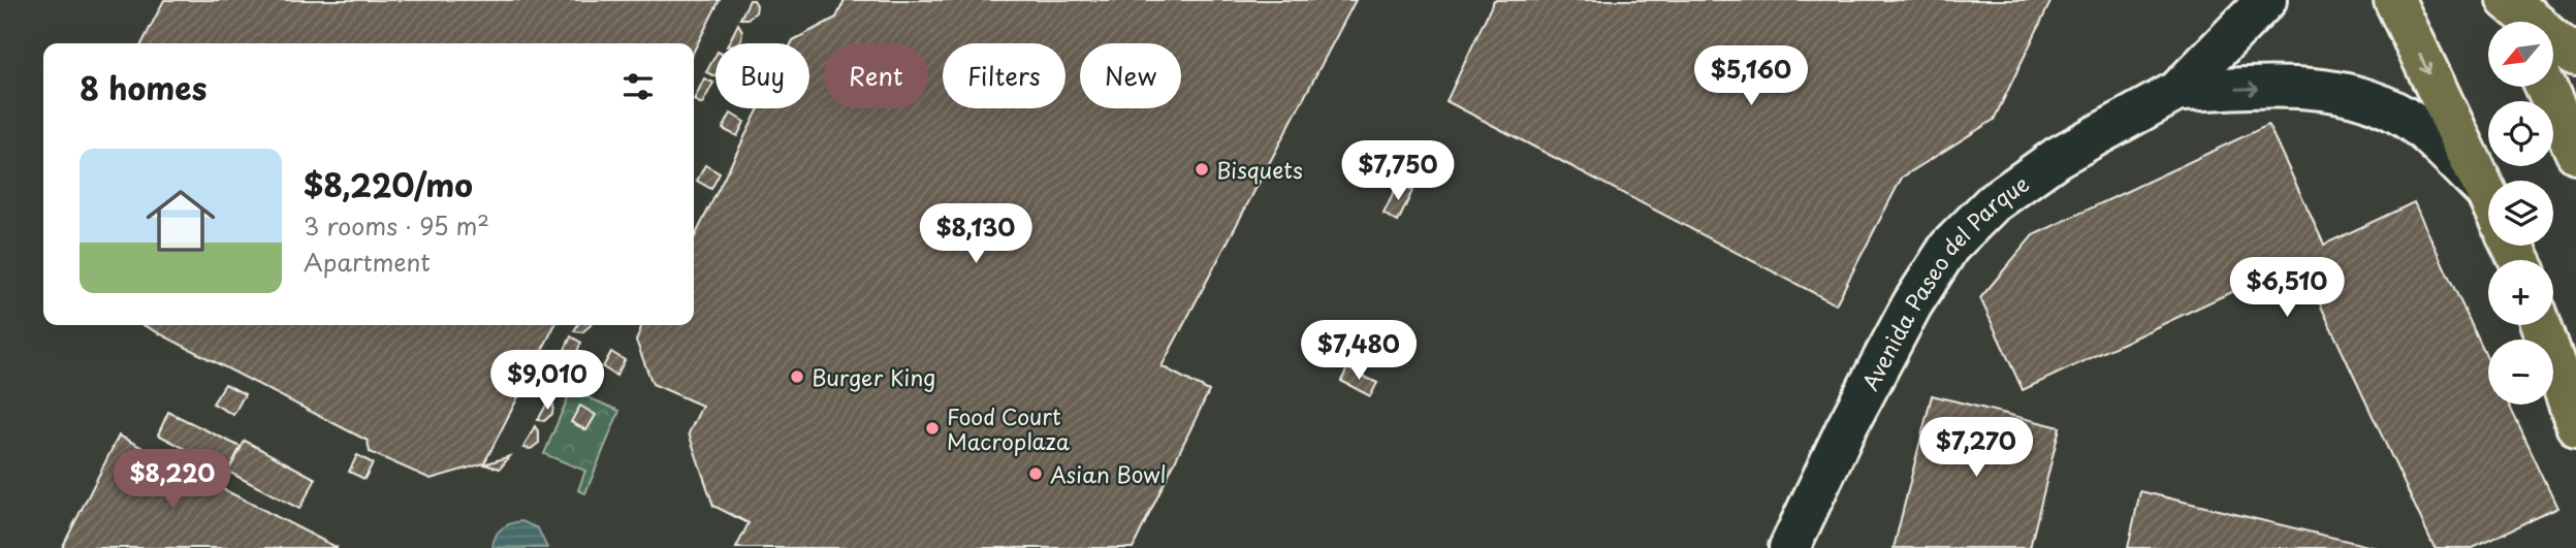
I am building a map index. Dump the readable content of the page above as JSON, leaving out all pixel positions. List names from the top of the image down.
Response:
{
  "streets": {
    "main road": ["Avenida Paseo del Parque"]
  },
  "places": [
    "Bisquets",
    "Burger King",
    "Food Court Macroplaza",
    "Asian Bowl"
  ],
  "north": "bottom left",
  "page": {
    "map_buttons": ["+", "−"],
    "chip": [
      "Buy",
      "Rent",
      "Filters",
      "New"
    ],
    "heading": "8 homes",
    "price": [
      "$5,160",
      "$7,750",
      "$8,130",
      "$6,510",
      "$7,480",
      "$9,010",
      "$7,270",
      "$8,220"
    ],
    "list": [
      {
        "name": "$8,220/mo",
        "note": "3 rooms · 95 m² · Apartment"
      }
    ]
  }
}
